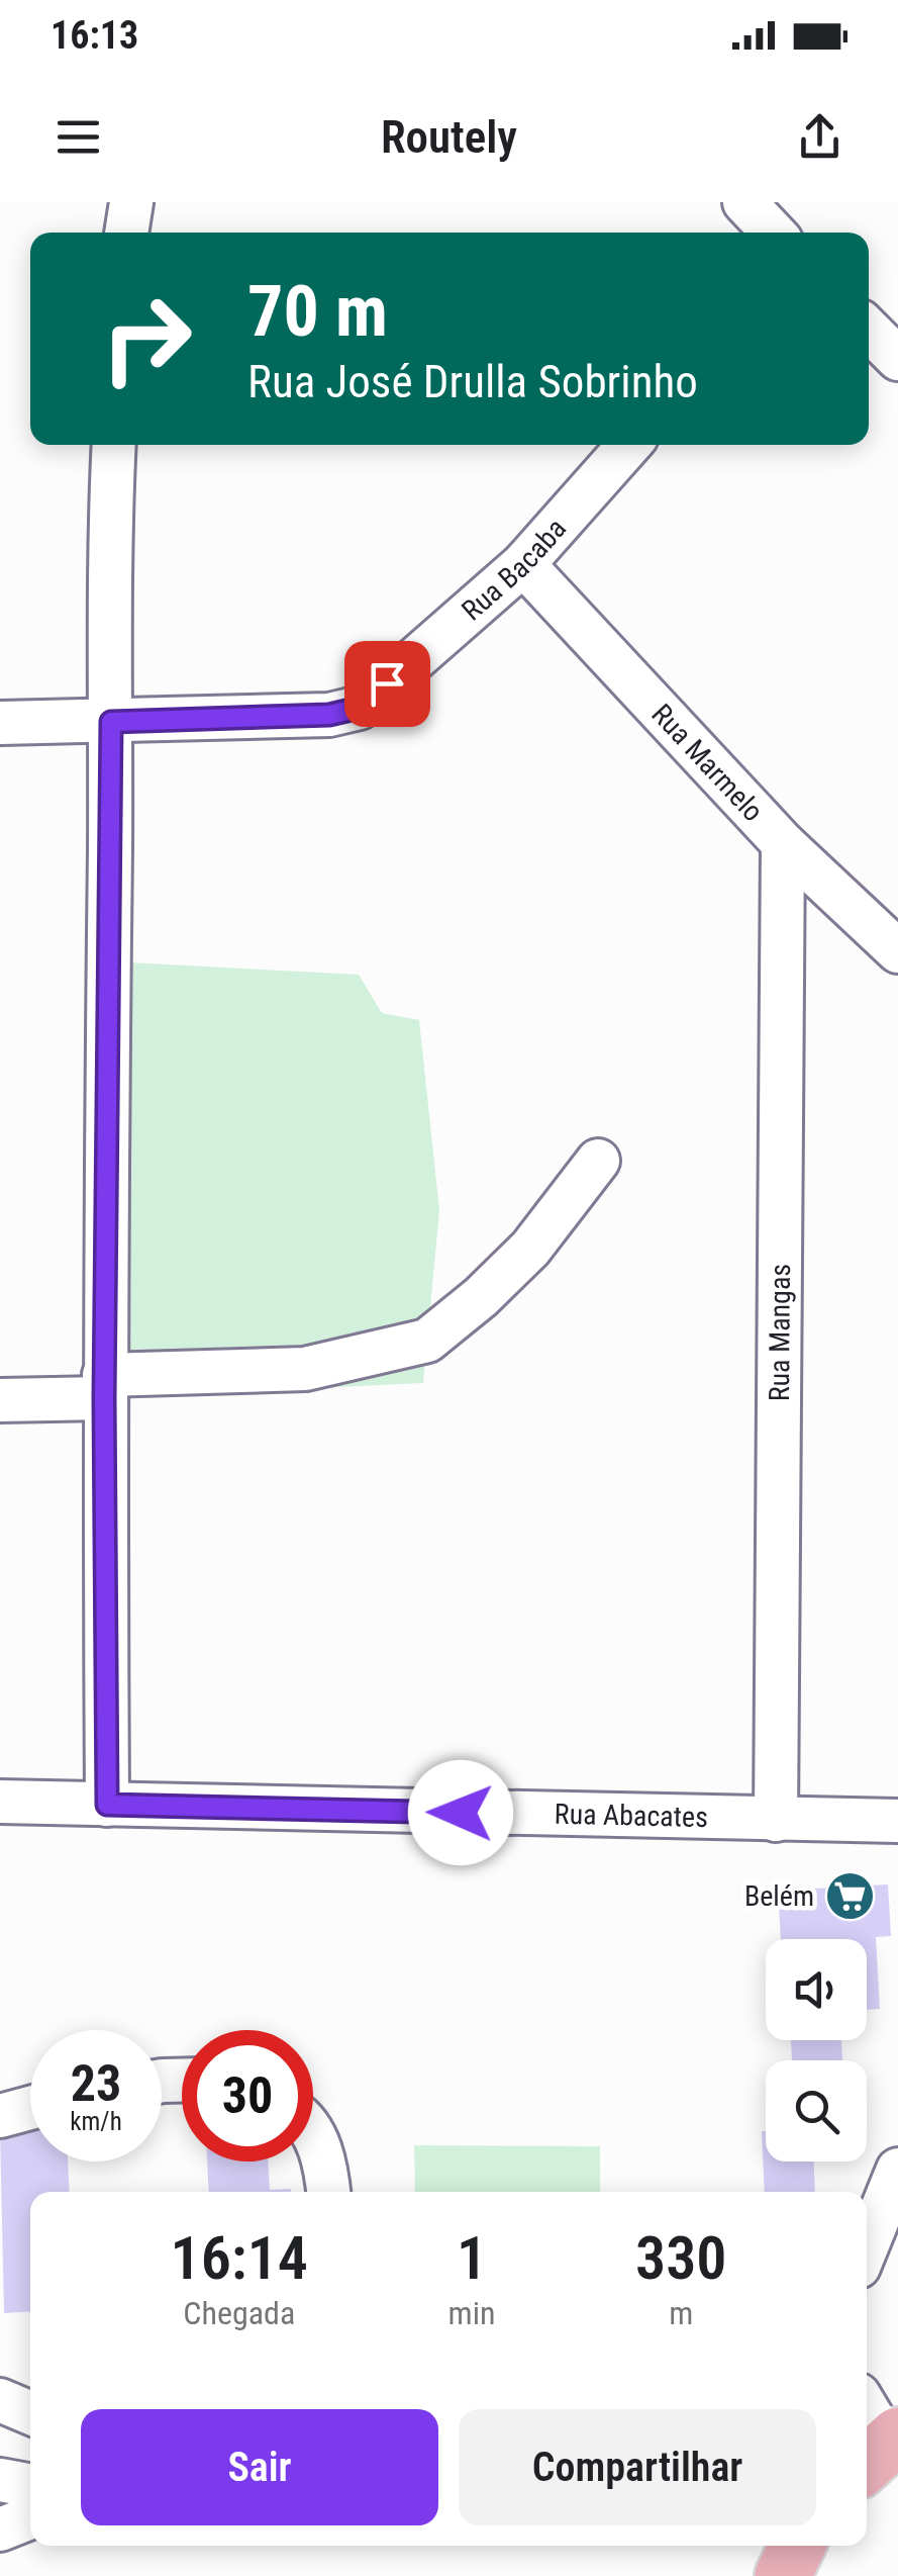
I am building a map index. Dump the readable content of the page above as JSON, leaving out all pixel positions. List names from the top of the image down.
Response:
{
  "streets": {
    "street": [
      "Rua Bacaba",
      "Rua Marmelo",
      "Rua Mangas",
      "Rua Abacates"
    ]
  },
  "crossings": [
    ["Rua Bacaba", "Rua Marmelo"],
    ["Rua Marmelo", "Rua Mangas"],
    ["Rua Mangas", "Rua Abacates"]
  ],
  "places": {
    "supermarket": ["Belém"]
  },
  "page": {
    "status": "16:13",
    "header": "Routely",
    "turn": ["70 m", "Rua José Drulla Sobrinho"],
    "speed": "23 km/h",
    "limit": "30",
    "eta": [
      "16:14",
      "Chegada",
      "1",
      "min",
      "330",
      "m"
    ],
    "buttons": ["Sair", "Compartilhar"]
  }
}
